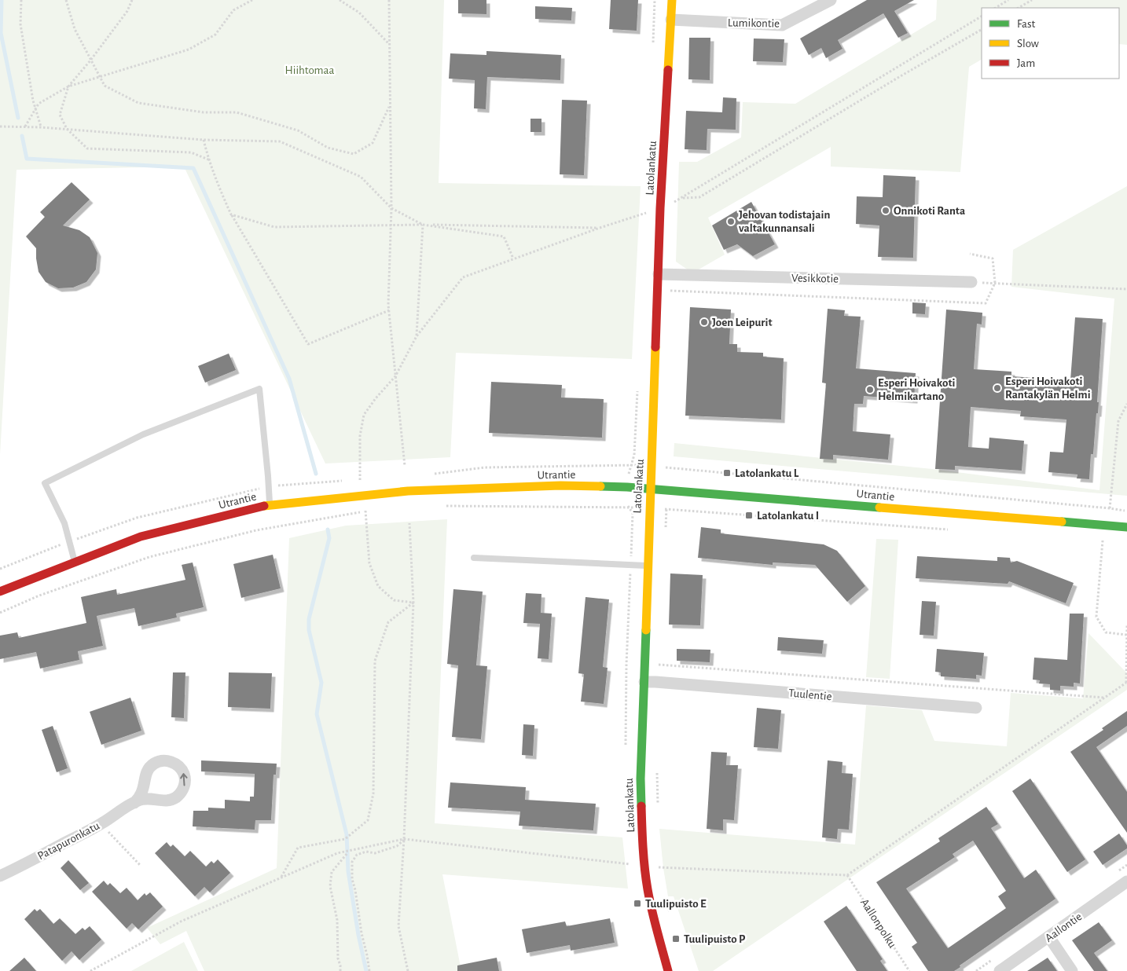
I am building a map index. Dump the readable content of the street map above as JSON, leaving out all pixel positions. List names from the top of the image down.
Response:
{
  "streets": {
    "main road": ["Latolankatu", "Utrantie"],
    "street": [
      "Lumikontie",
      "Vesikkotie",
      "Tuulentie",
      "Patapuronkatu",
      "Aallontie"
    ],
    "path": ["Aallonpolku"]
  },
  "crossings": [
    ["Lumikontie", "Latolankatu"],
    ["Latolankatu", "Vesikkotie"],
    ["Latolankatu", "Utrantie"],
    ["Latolankatu", "Tuulentie"]
  ],
  "parks": ["Hiihtomaa"],
  "places": {
    "other": [
      "Onnikoti Ranta",
      "Jehovan todistajain valtakunnansali",
      "Joen Leipurit",
      "Esperi Hoivakoti Rantakylän Helmi",
      "Esperi Hoivakoti Helmikartano"
    ],
    "transit": [
      "Latolankatu L",
      "Latolankatu I",
      "Tuulipuisto E",
      "Tuulipuisto P"
    ]
  },
  "legend": ["Fast", "Slow", "Jam"]
}
